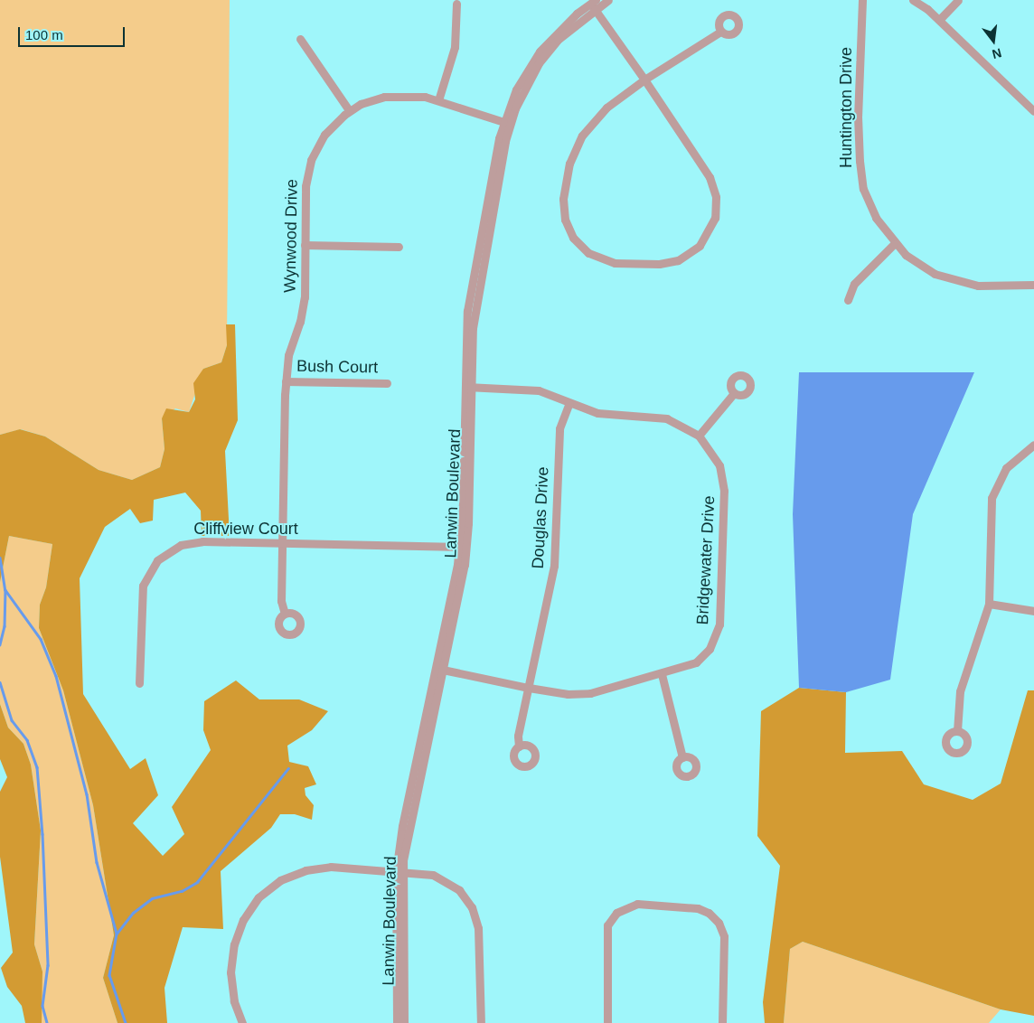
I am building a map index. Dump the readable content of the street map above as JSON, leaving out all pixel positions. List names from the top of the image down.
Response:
{
  "streets": {
    "street": [
      "Huntington Drive",
      "Wynwood Drive",
      "Bush Court",
      "Lanwin Boulevard",
      "Douglas Drive",
      "Cliffview Court",
      "Bridgewater Drive"
    ]
  },
  "crossings": [
    ["Wynwood Drive", "Bush Court"],
    ["Wynwood Drive", "Lanwin Boulevard"],
    ["Wynwood Drive", "Cliffview Court"],
    ["Lanwin Boulevard", "Cliffview Court"],
    ["Lanwin Boulevard", "Bridgewater Drive"],
    ["Douglas Drive", "Bridgewater Drive"]
  ],
  "scale_bar": "100 m",
  "north": "bottom"
}
